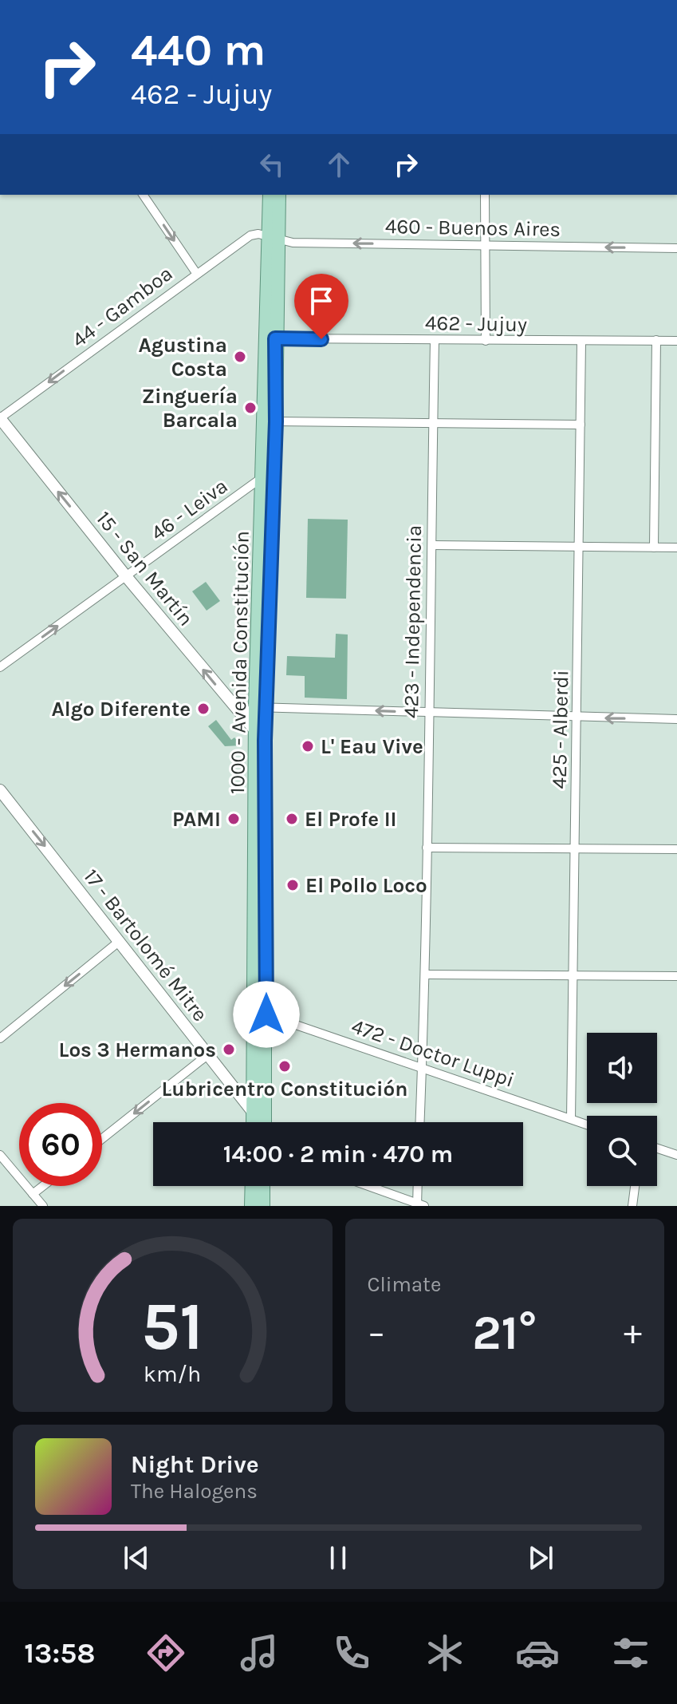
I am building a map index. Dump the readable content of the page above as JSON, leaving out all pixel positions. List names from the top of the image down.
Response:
{
  "streets": {
    "main road": ["1000 - Avenida Constitución"],
    "street": [
      "460 - Buenos Aires",
      "44 - Gamboa",
      "462 - Jujuy",
      "46 - Leiva",
      "15 - San Martín",
      "423 - Independencia",
      "425 - Alberdi",
      "17 - Bartolomé Mitre",
      "472 - Doctor Luppi"
    ]
  },
  "crossings": [
    ["460 - Buenos Aires", "44 - Gamboa"],
    ["460 - Buenos Aires", "1000 - Avenida Constitución"],
    ["44 - Gamboa", "15 - San Martín"],
    ["44 - Gamboa", "1000 - Avenida Constitución"],
    ["462 - Jujuy", "423 - Independencia"],
    ["462 - Jujuy", "1000 - Avenida Constitución"],
    ["462 - Jujuy", "425 - Alberdi"],
    ["46 - Leiva", "15 - San Martín"],
    ["46 - Leiva", "1000 - Avenida Constitución"],
    ["15 - San Martín", "1000 - Avenida Constitución"],
    ["423 - Independencia", "472 - Doctor Luppi"],
    ["1000 - Avenida Constitución", "17 - Bartolomé Mitre"],
    ["1000 - Avenida Constitución", "472 - Doctor Luppi"],
    ["425 - Alberdi", "472 - Doctor Luppi"]
  ],
  "one_way": [
    "460 - Buenos Aires",
    "44 - Gamboa",
    "46 - Leiva",
    "15 - San Martín",
    "17 - Bartolomé Mitre"
  ],
  "places": [
    "Agustina Costa",
    "Zinguería Barcala",
    "Algo Diferente",
    "L' Eau Vive",
    "PAMI",
    "El Profe II",
    "El Pollo Loco",
    "Los 3 Hermanos",
    "Lubricentro Constitución"
  ],
  "page": {
    "turn": ["440 m", "462 - Jujuy"],
    "limit": "60",
    "trip": "14:00 · 2 min · 470 m",
    "tile": "Climate",
    "heat": ["−", "21°", "+"],
    "song": ["Night Drive", "The Halogens"],
    "tabs": "13:58",
    "gauge": ["51", "km/h"]
  }
}
